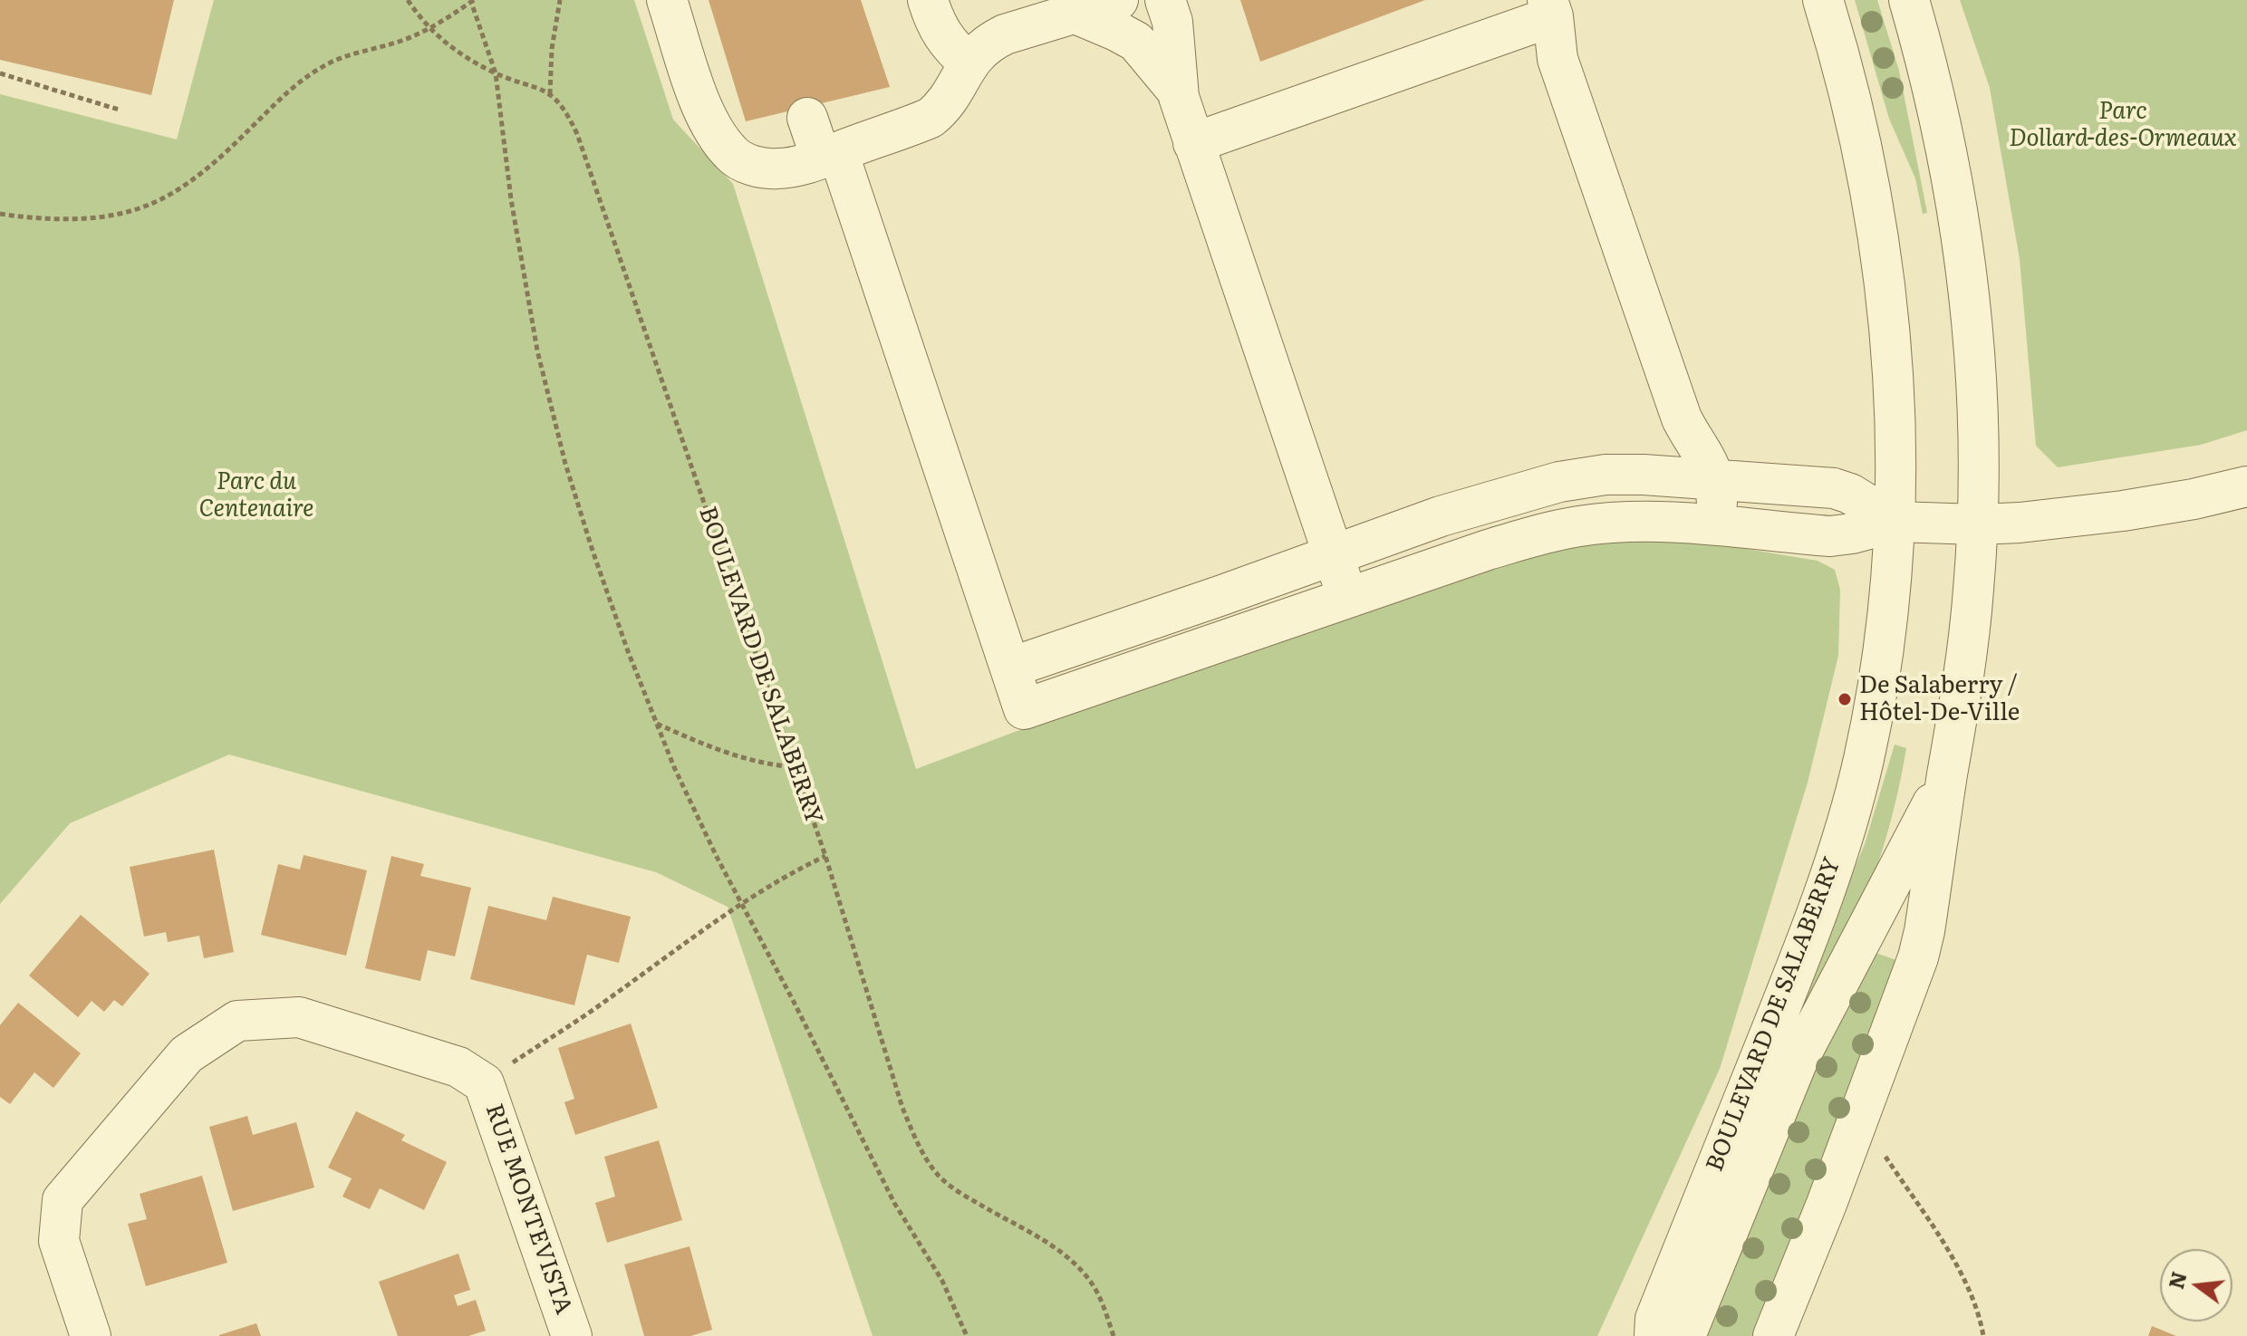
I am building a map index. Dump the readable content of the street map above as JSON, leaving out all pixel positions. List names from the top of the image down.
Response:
{
  "streets": {
    "street": ["BOULEVARD DE SALABERRY", "RUE MONTEVISTA"]
  },
  "parks": ["Parc Dollard-des-Ormeaux", "Parc du Centenaire"],
  "places": ["De Salaberry / Hôtel-De-Ville"],
  "north": "left"
}
